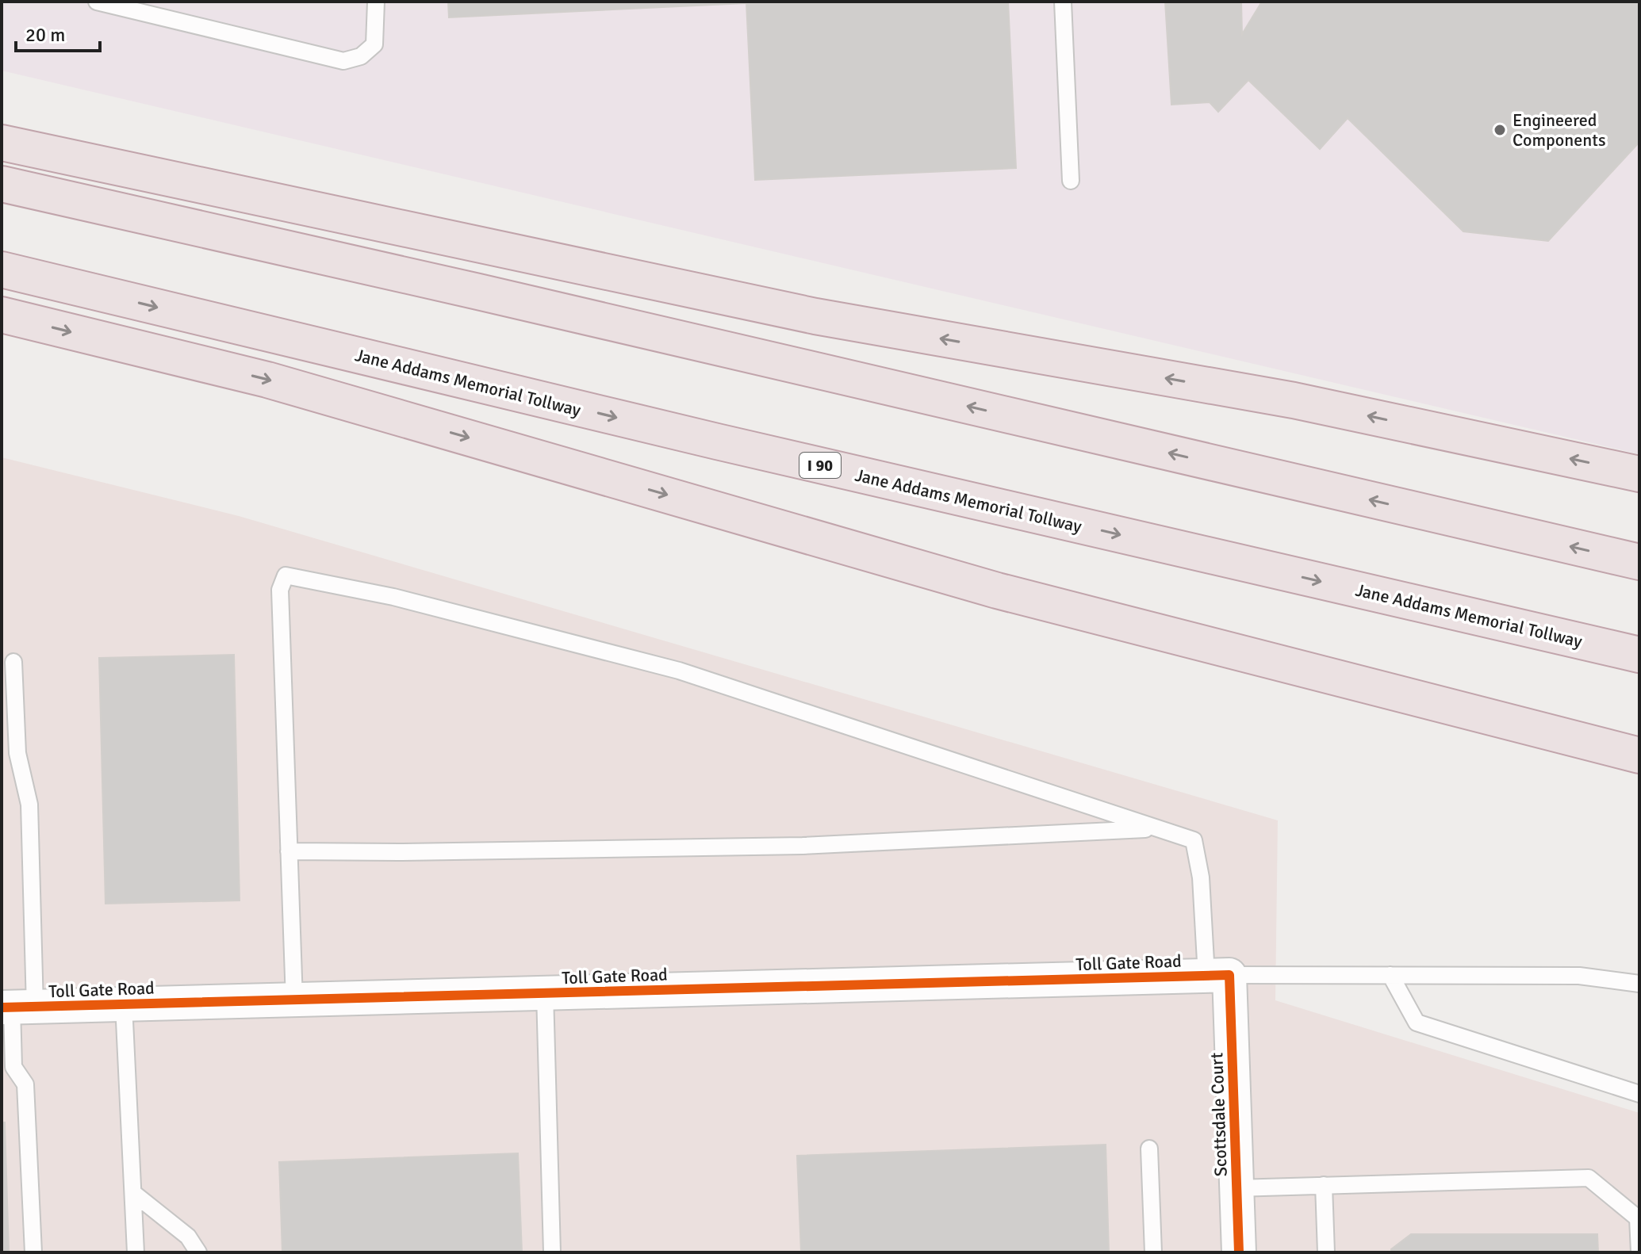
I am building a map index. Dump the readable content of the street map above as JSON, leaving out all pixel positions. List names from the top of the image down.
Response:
{
  "streets": {
    "highway": ["Jane Addams Memorial Tollway", "I 90"],
    "street": ["Toll Gate Road", "Scottsdale Court"]
  },
  "crossings": [
    ["Toll Gate Road", "Scottsdale Court"]
  ],
  "places": ["Engineered Components"],
  "scale_bar": "20 m"
}
